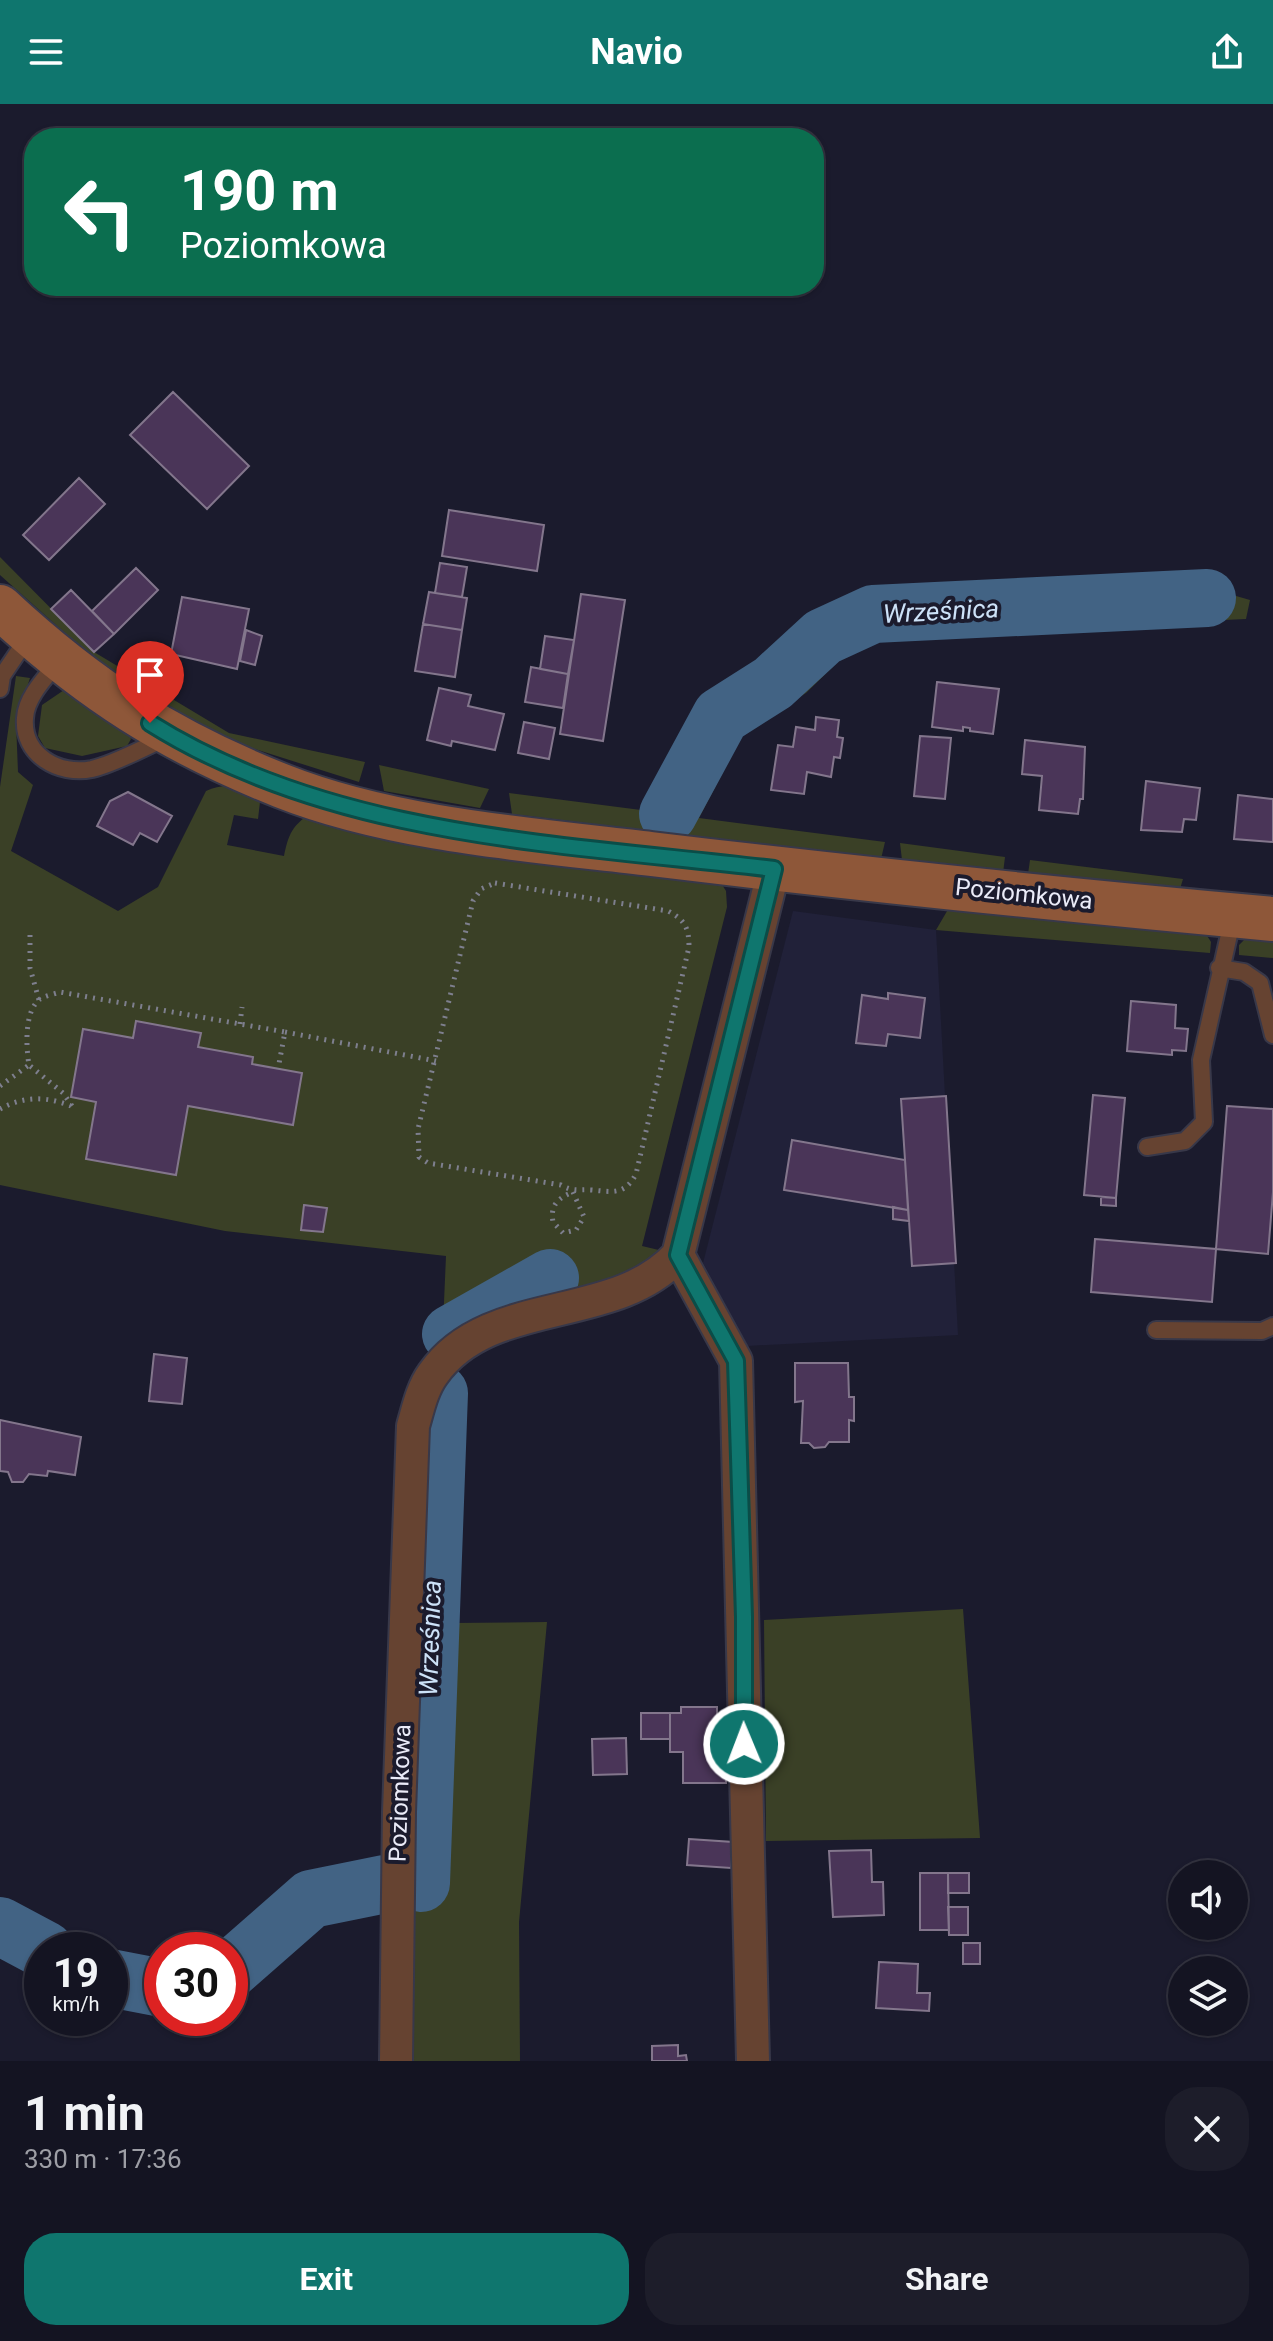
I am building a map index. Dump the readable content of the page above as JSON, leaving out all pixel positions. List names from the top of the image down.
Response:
{
  "streets": {
    "street": ["Poziomkowa"]
  },
  "water": ["Wrześnica"],
  "page": {
    "header": "Navio",
    "turn": ["190 m", "Poziomkowa"],
    "speed": "19 km/h",
    "limit": "30",
    "heading": ["1 min", "330 m · 17:36"],
    "buttons": ["Exit", "Share"]
  }
}
